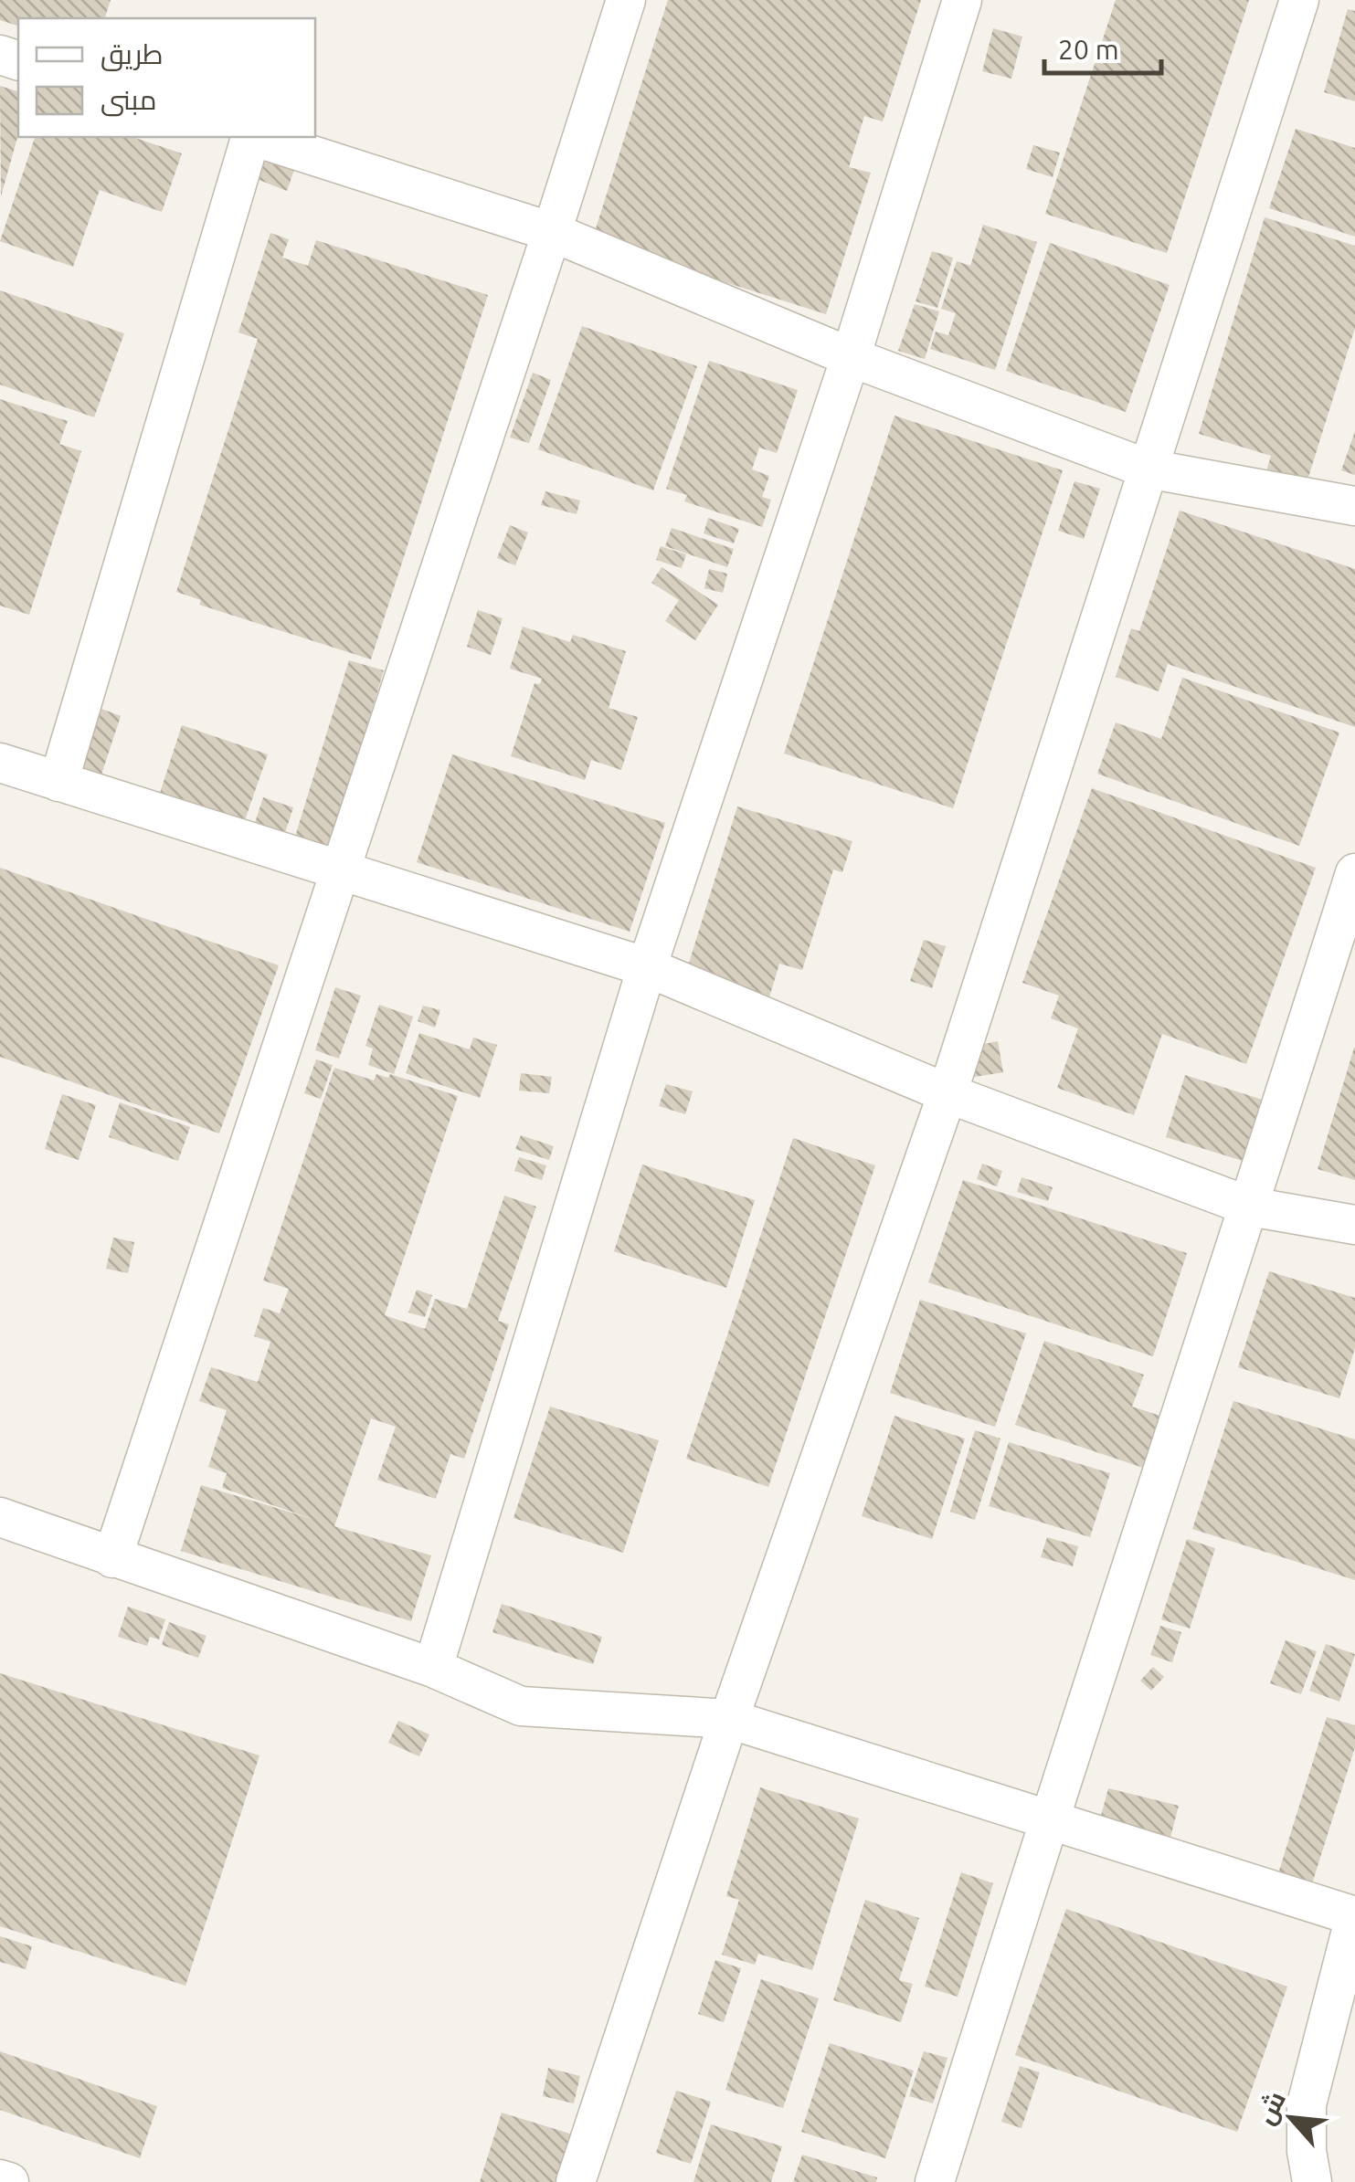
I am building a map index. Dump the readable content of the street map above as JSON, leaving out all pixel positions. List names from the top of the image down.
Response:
{
  "legend": ["طريق", "مبنى"],
  "scale_bar": "20 m",
  "north": "top left"
}
